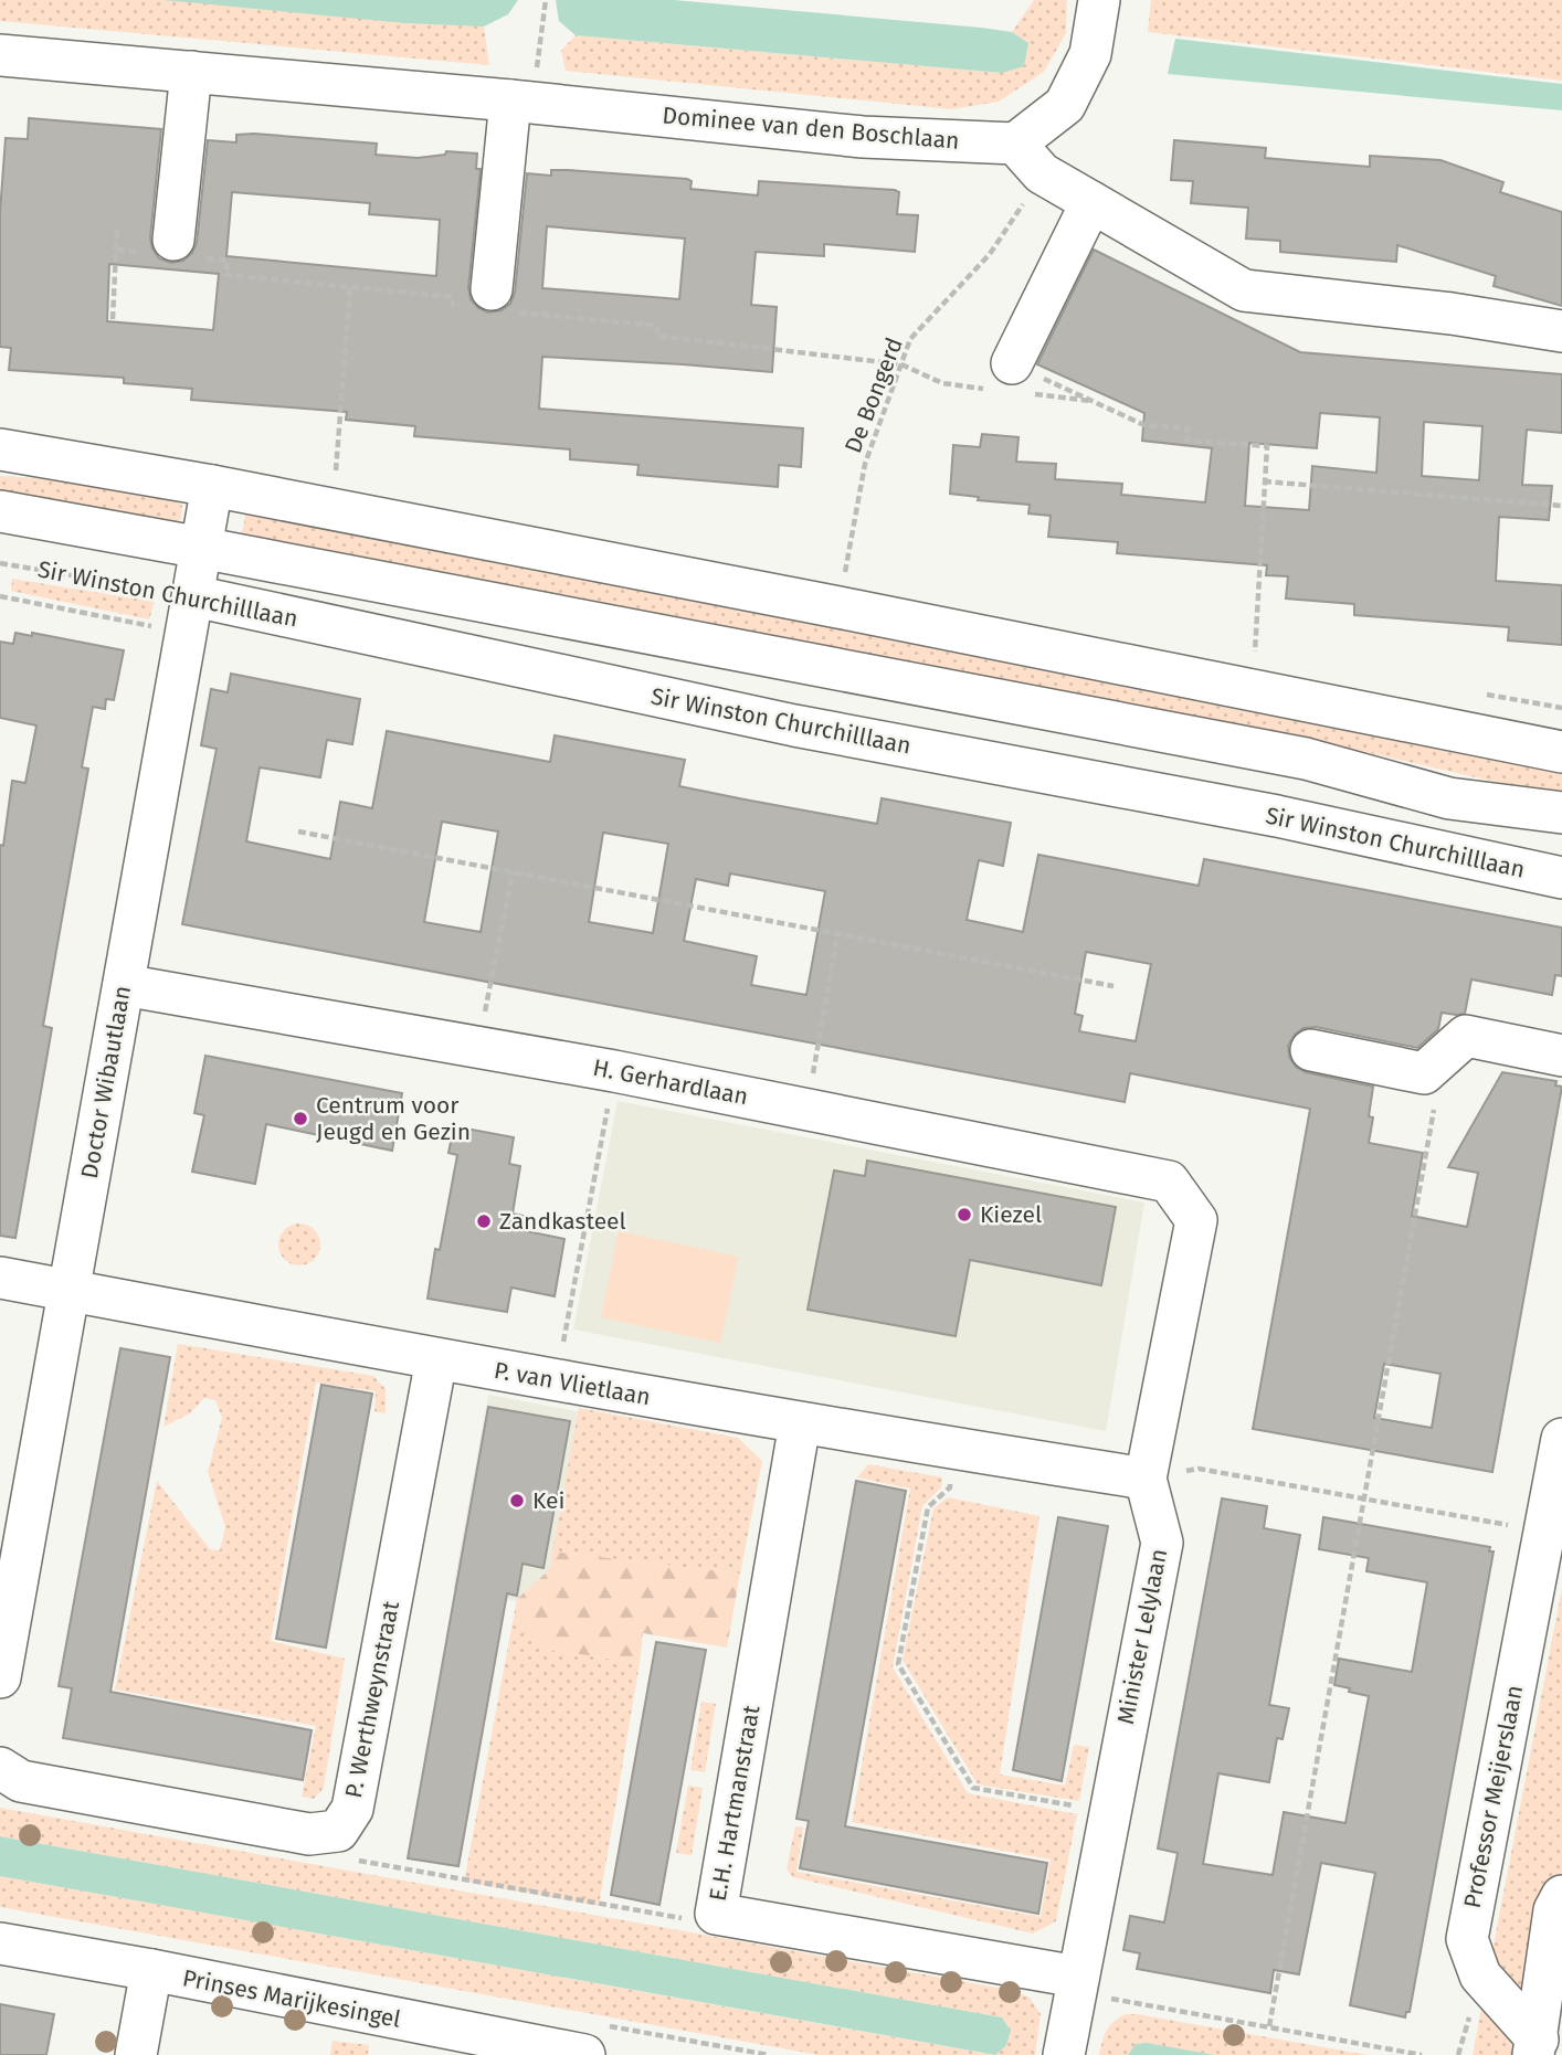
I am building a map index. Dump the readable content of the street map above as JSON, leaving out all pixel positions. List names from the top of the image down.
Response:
{
  "streets": {
    "street": [
      "Dominee van den Boschlaan",
      "Sir Winston Churchilllaan",
      "Doctor Wibautlaan",
      "H. Gerhardlaan",
      "P. van Vlietlaan",
      "Minister Lelylaan",
      "P. Werthweynstraat",
      "Professor Meijerslaan",
      "E.H. Hartmanstraat",
      "Prinses Marijkesingel"
    ],
    "path": ["De Bongerd"]
  },
  "crossings": [
    ["Sir Winston Churchilllaan", "Doctor Wibautlaan"],
    ["Doctor Wibautlaan", "H. Gerhardlaan"],
    ["Doctor Wibautlaan", "P. van Vlietlaan"],
    ["H. Gerhardlaan", "Minister Lelylaan"],
    ["P. van Vlietlaan", "Minister Lelylaan"],
    ["P. van Vlietlaan", "P. Werthweynstraat"],
    ["P. van Vlietlaan", "E.H. Hartmanstraat"],
    ["Minister Lelylaan", "E.H. Hartmanstraat"]
  ],
  "places": [
    "Centrum voor Jeugd en Gezin",
    "Kiezel",
    "Zandkasteel",
    "Kei"
  ]
}
